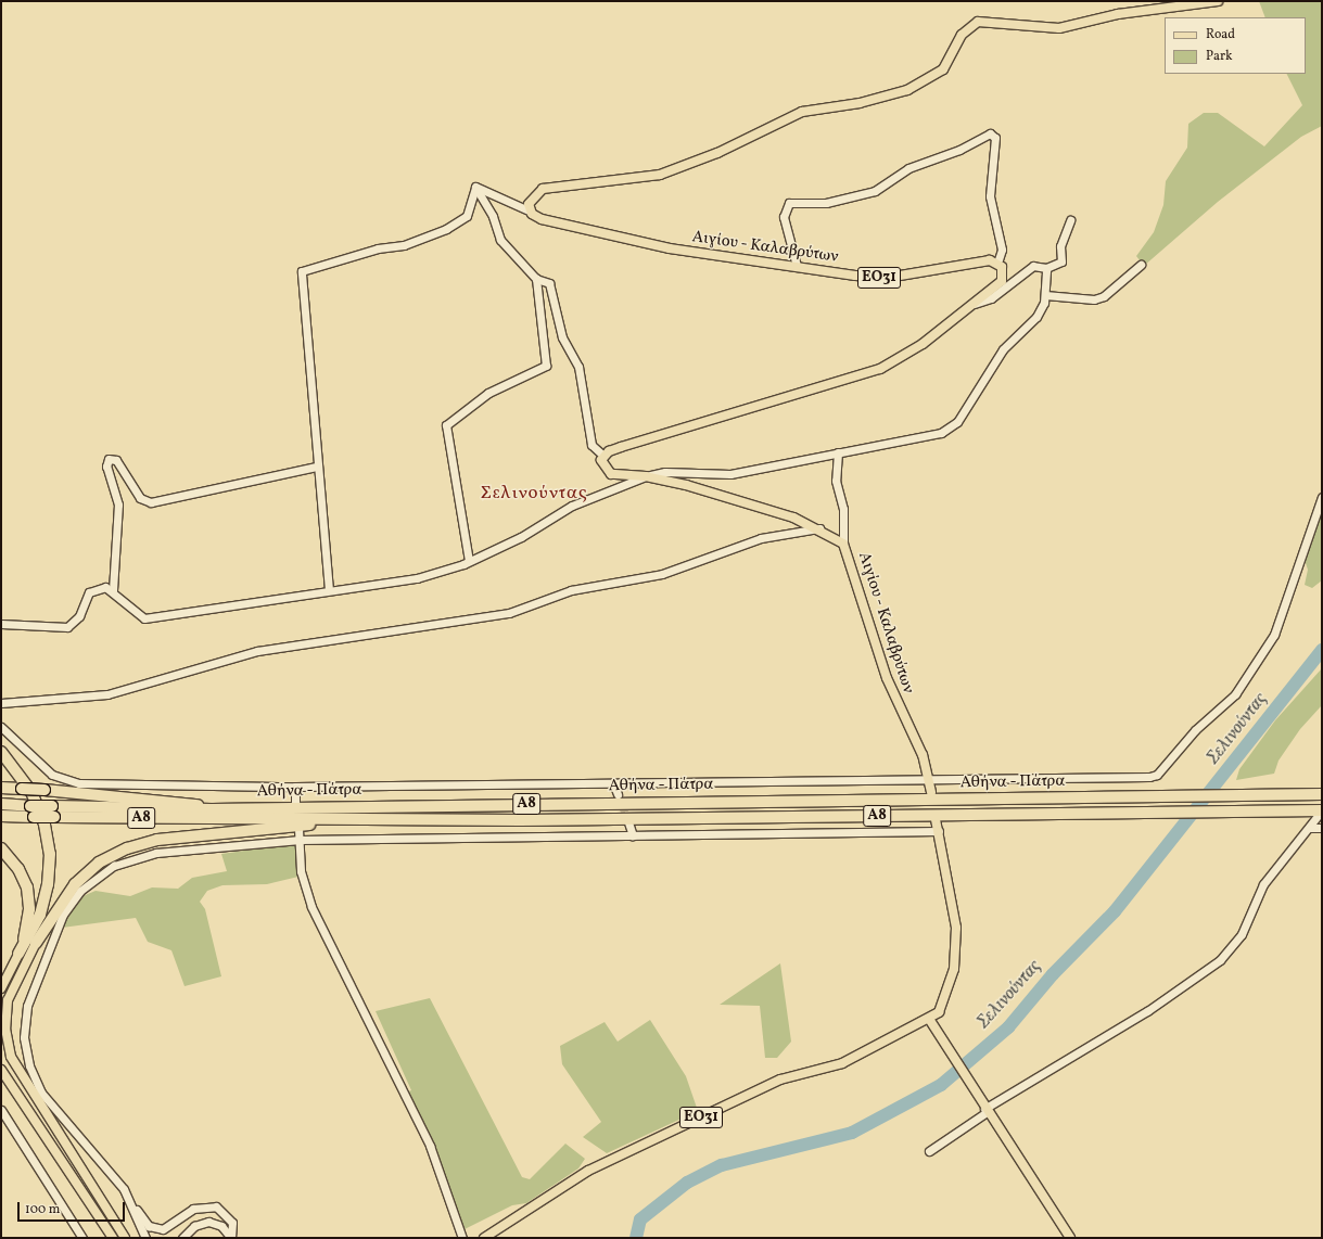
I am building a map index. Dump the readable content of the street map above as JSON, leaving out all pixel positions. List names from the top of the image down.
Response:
{
  "streets": {
    "highway": ["Αθήνα - Πάτρα", "Α8"],
    "main road": ["Αιγίου - Καλαβρύτων", "ΕΟ31"]
  },
  "districts": ["Σελινούντας"],
  "water": ["Σελινούντας"],
  "legend": ["Road", "Park"],
  "scale_bar": "100 m"
}
